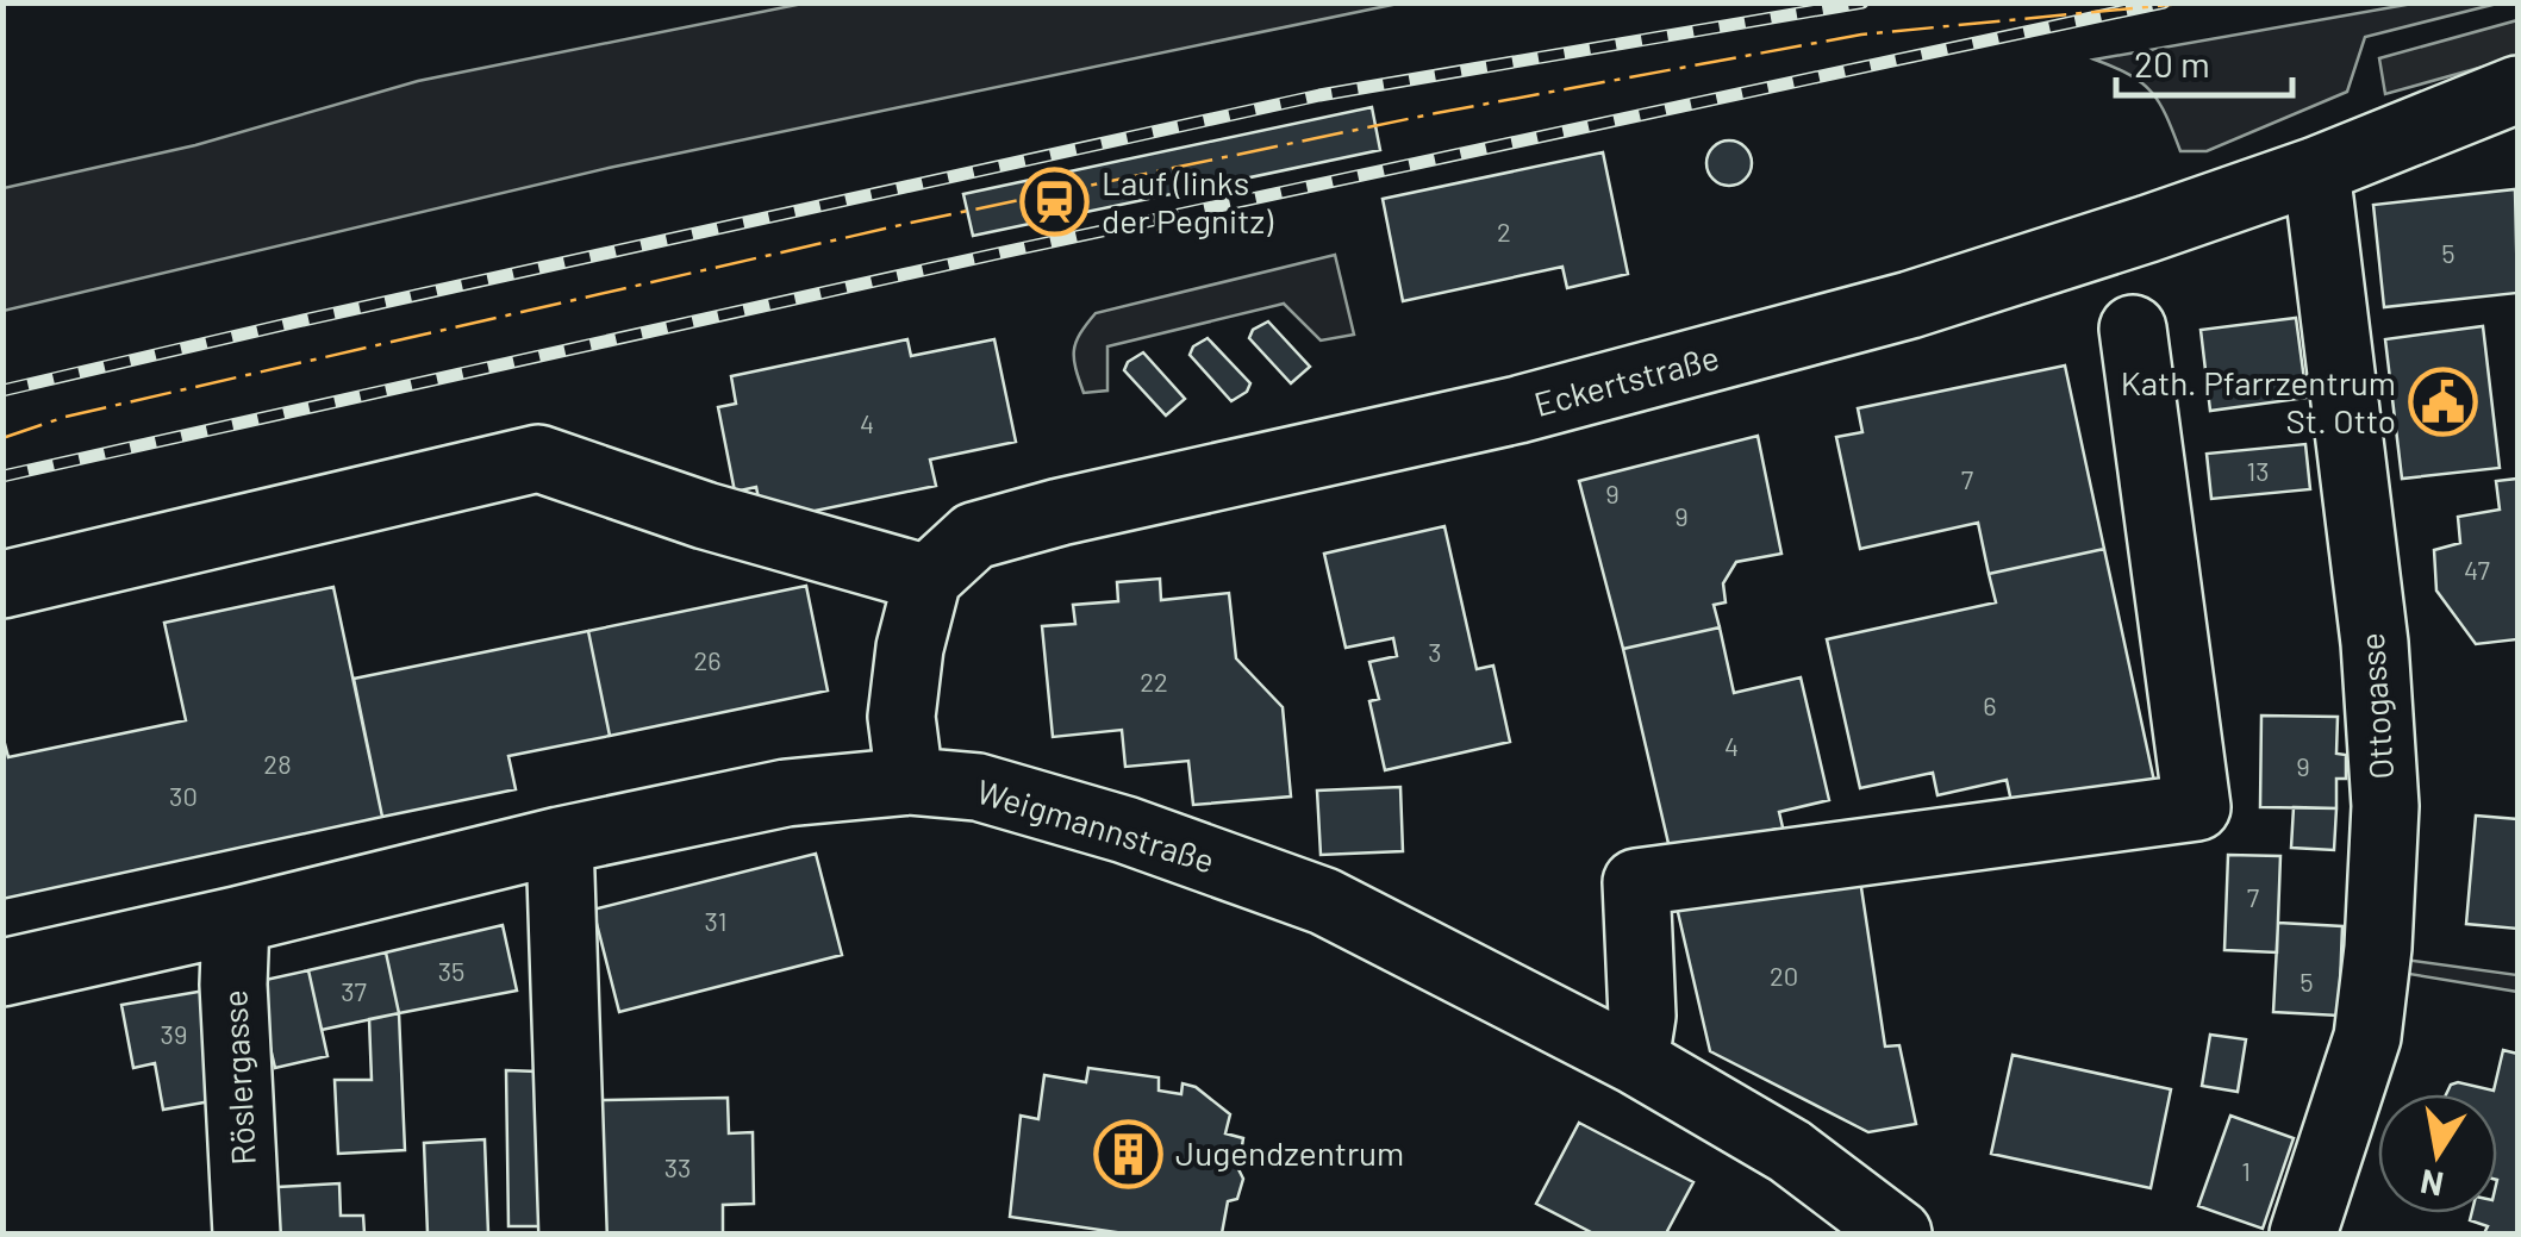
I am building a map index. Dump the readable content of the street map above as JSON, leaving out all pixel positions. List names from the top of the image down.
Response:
{
  "streets": {
    "street": [
      "Eckertstraße",
      "Ottogasse",
      "Weigmannstraße",
      "Röslergasse"
    ]
  },
  "crossings": [
    ["Eckertstraße", "Ottogasse"],
    ["Weigmannstraße", "Röslergasse"]
  ],
  "places": {
    "station": ["Lauf (links der Pegnitz)"],
    "public building": ["Kath. Pfarrzentrum St. Otto"],
    "building": ["Jugendzentrum"]
  },
  "house_numbers": [
    "2",
    "5",
    "4",
    "13",
    "7",
    "9",
    "9",
    "47",
    "3",
    "26",
    "22",
    "6",
    "4",
    "28",
    "9",
    "30",
    "7",
    "31",
    "35",
    "20",
    "5",
    "37",
    "39",
    "33",
    "1"
  ],
  "scale_bar": "20 m",
  "north": "bottom"
}
